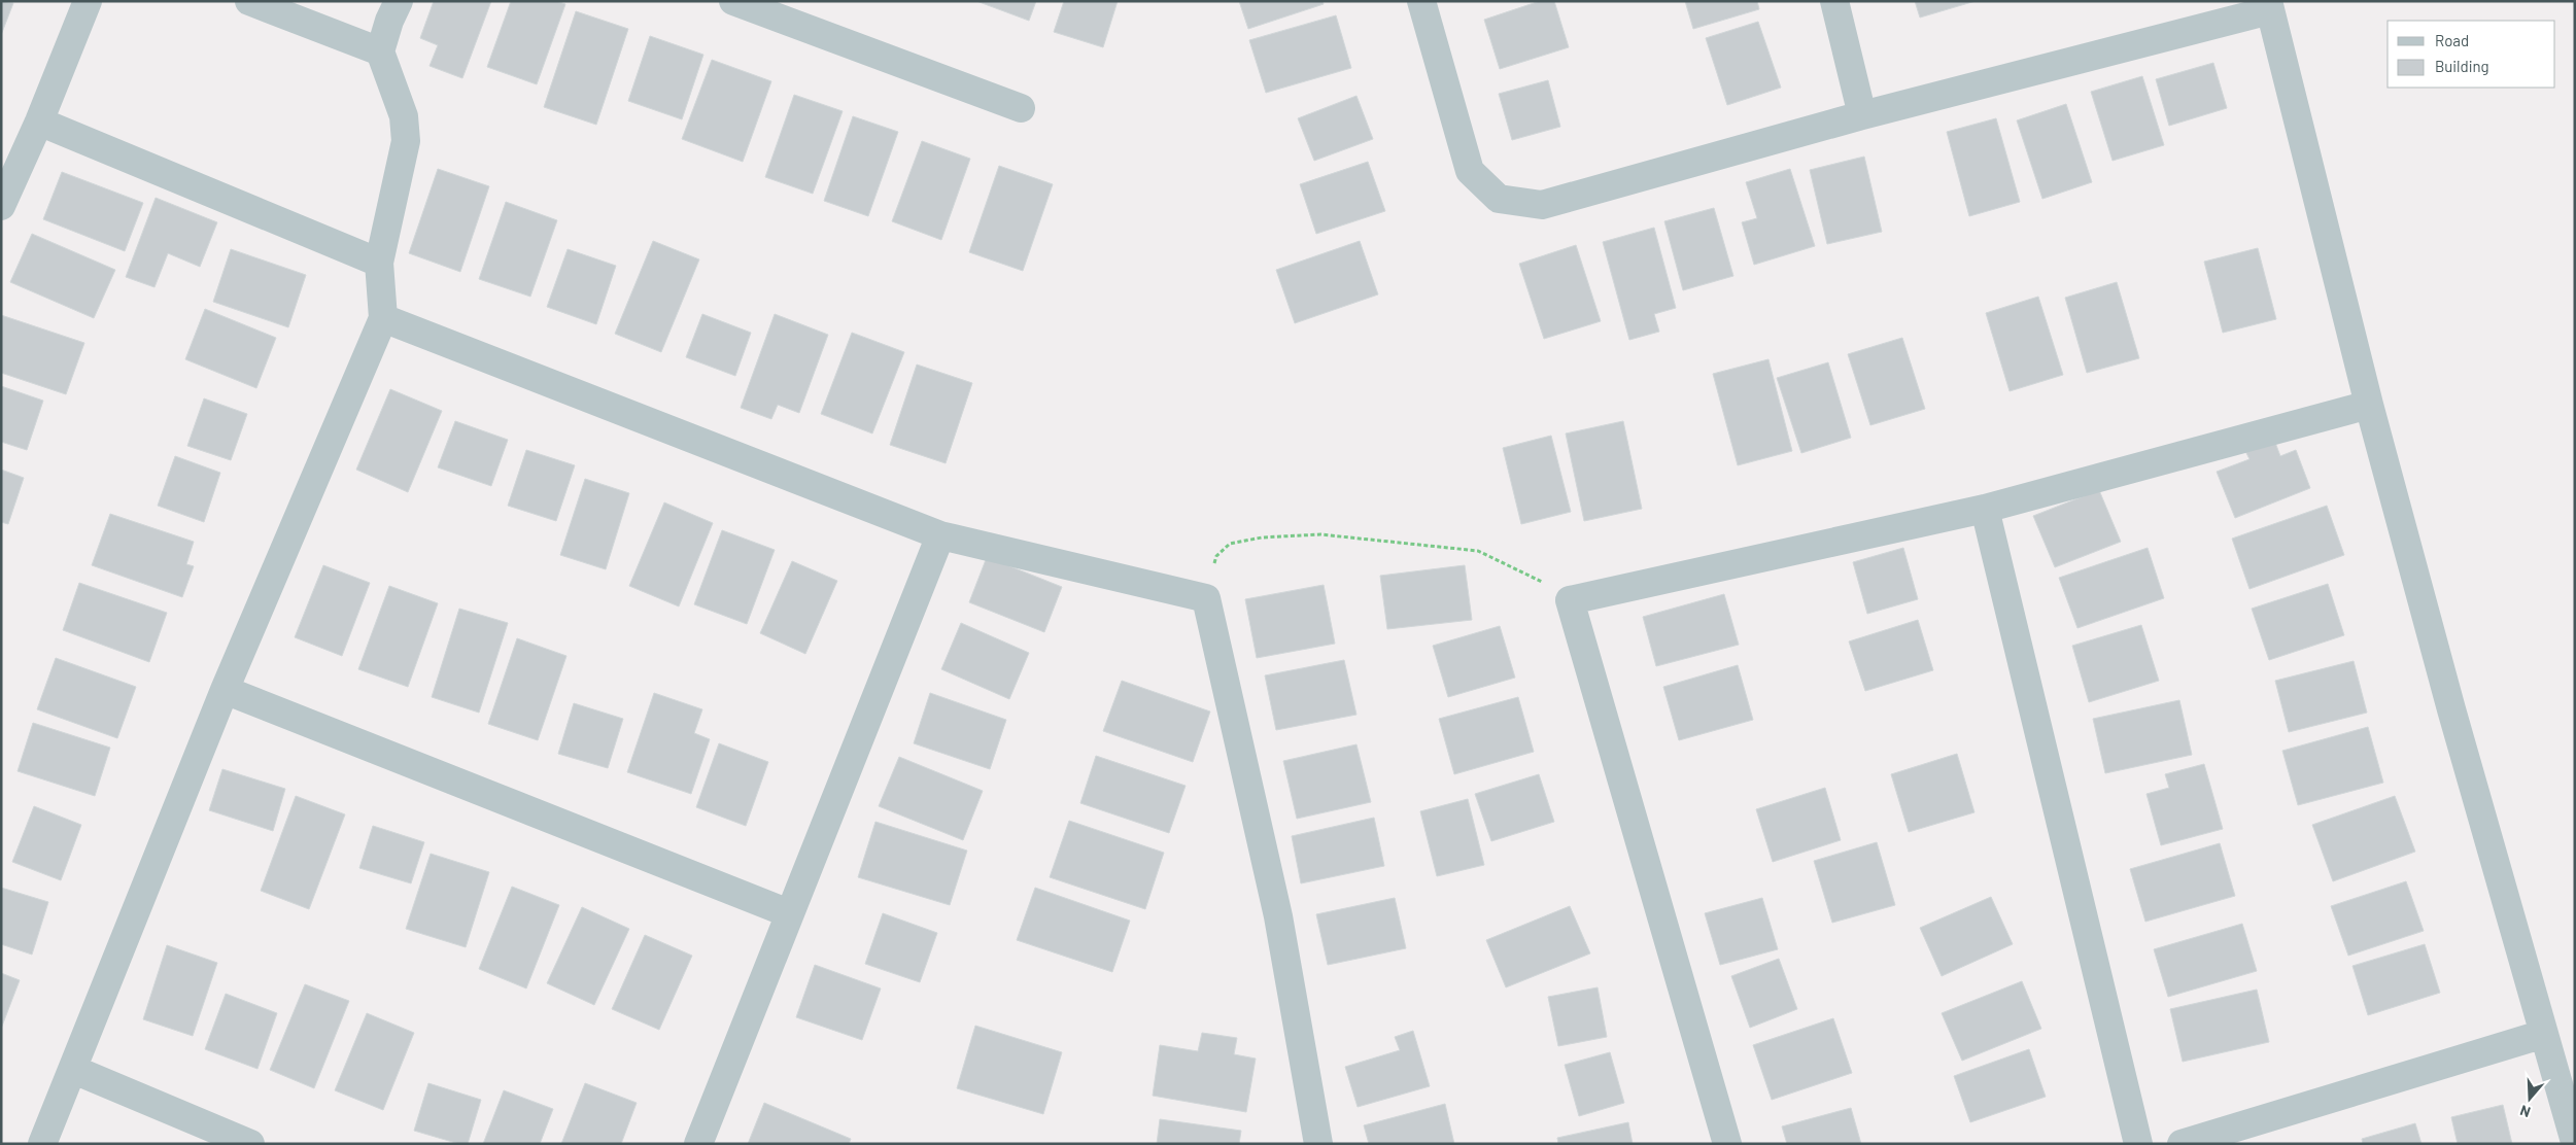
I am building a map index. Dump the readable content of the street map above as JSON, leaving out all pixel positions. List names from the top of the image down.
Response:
{
  "legend": ["Road", "Building"],
  "north": "bottom"
}
